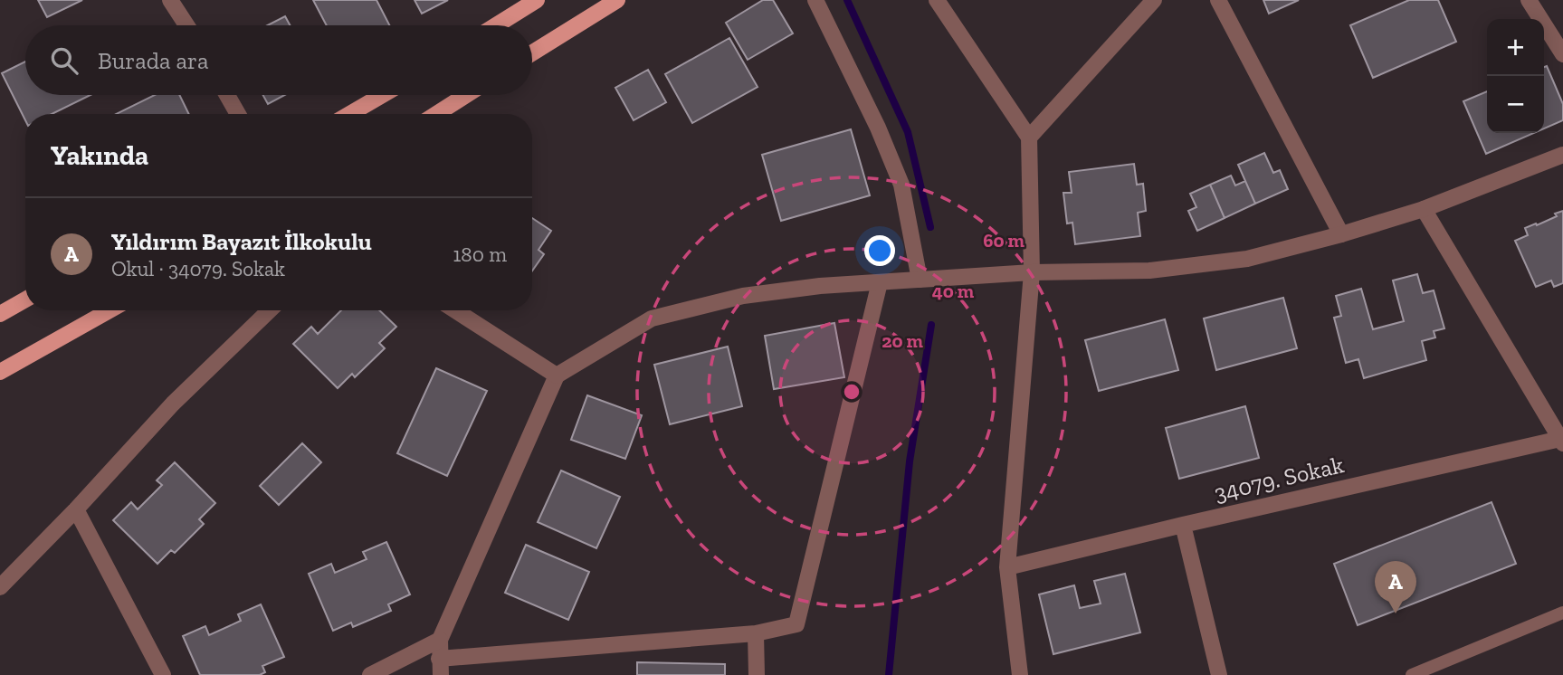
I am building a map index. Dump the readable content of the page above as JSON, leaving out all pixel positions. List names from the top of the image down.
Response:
{
  "streets": {
    "street": ["34079. Sokak"]
  },
  "page": {
    "map_buttons": ["+", "−"],
    "search": "Burada ara",
    "heading": "Yakında",
    "list": [
      {
        "mark": "A",
        "name": "Yıldırım Bayazıt İlkokulu",
        "note": "Okul · 34079. Sokak",
        "value": "180 m"
      }
    ],
    "pins": "A"
  },
  "rings": ["60 m", "40 m", "20 m"]
}
